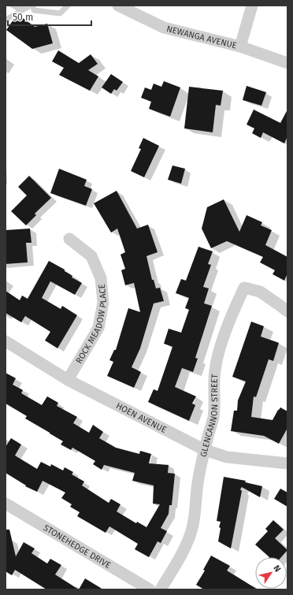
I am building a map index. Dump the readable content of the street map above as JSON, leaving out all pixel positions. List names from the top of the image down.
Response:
{
  "streets": {
    "street": [
      "NEWANGA AVENUE",
      "ROCK MEADOW PLACE",
      "GLENCANNON STREET",
      "HOEN AVENUE",
      "STONEHEDGE DRIVE"
    ]
  },
  "crossings": [
    ["ROCK MEADOW PLACE", "HOEN AVENUE"],
    ["GLENCANNON STREET", "HOEN AVENUE"]
  ],
  "scale_bar": "50 m",
  "north": "top right"
}
